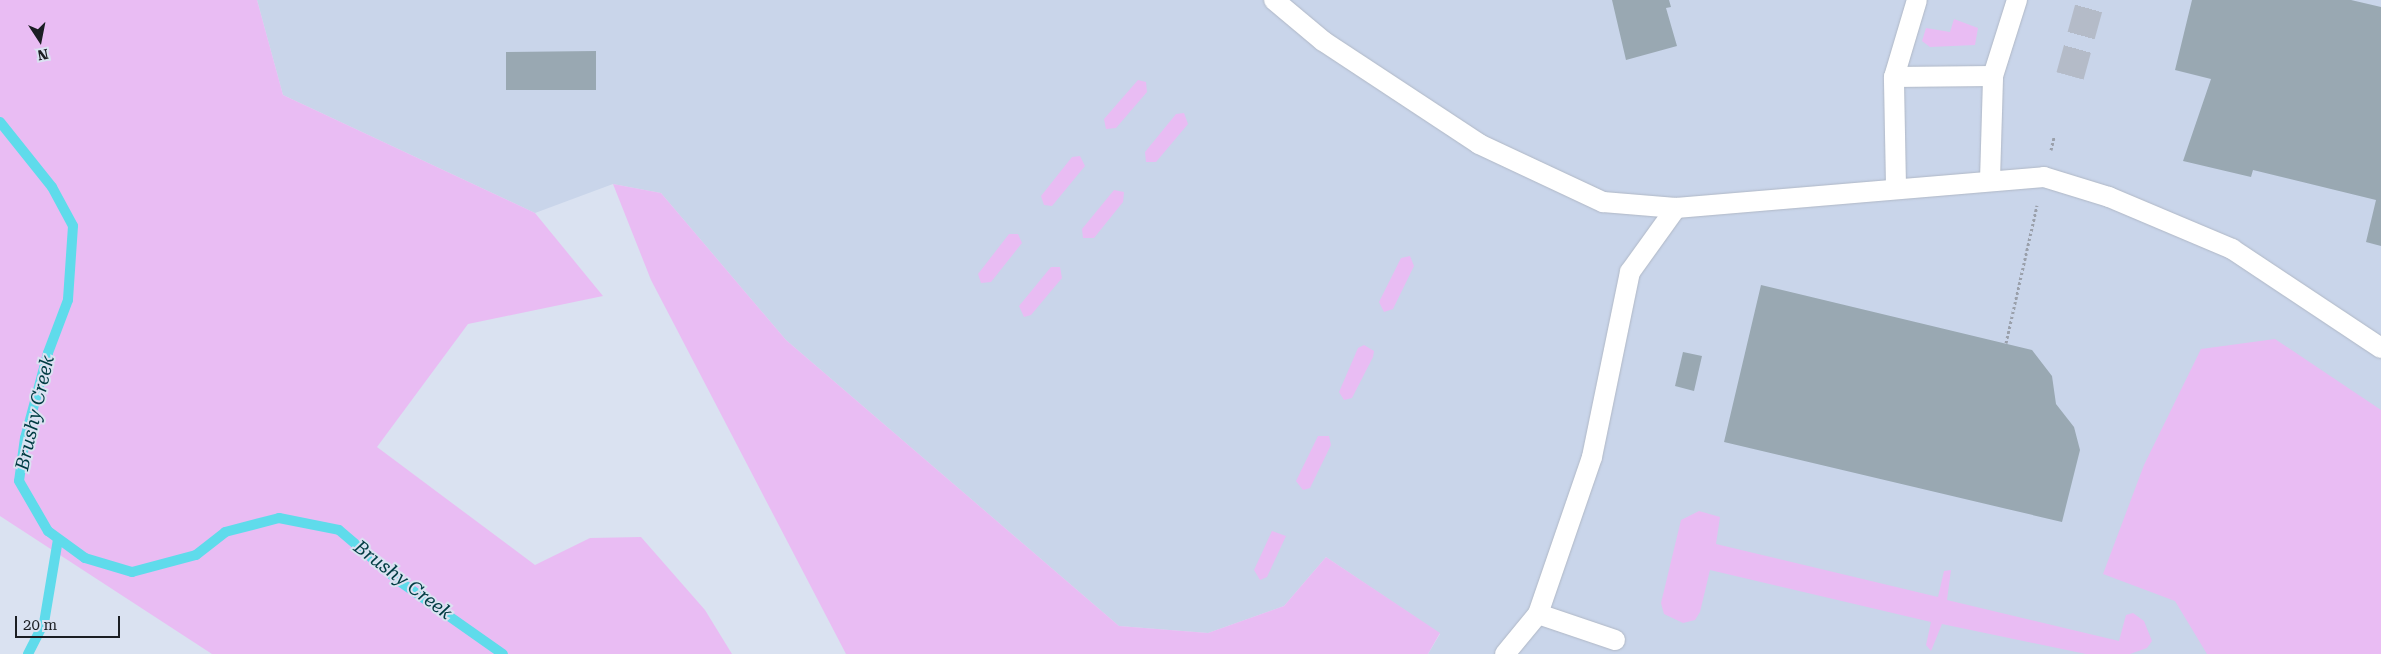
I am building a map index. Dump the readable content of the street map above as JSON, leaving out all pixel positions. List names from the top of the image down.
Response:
{
  "water": ["Brushy Creek"],
  "scale_bar": "20 m",
  "north": "bottom"
}
